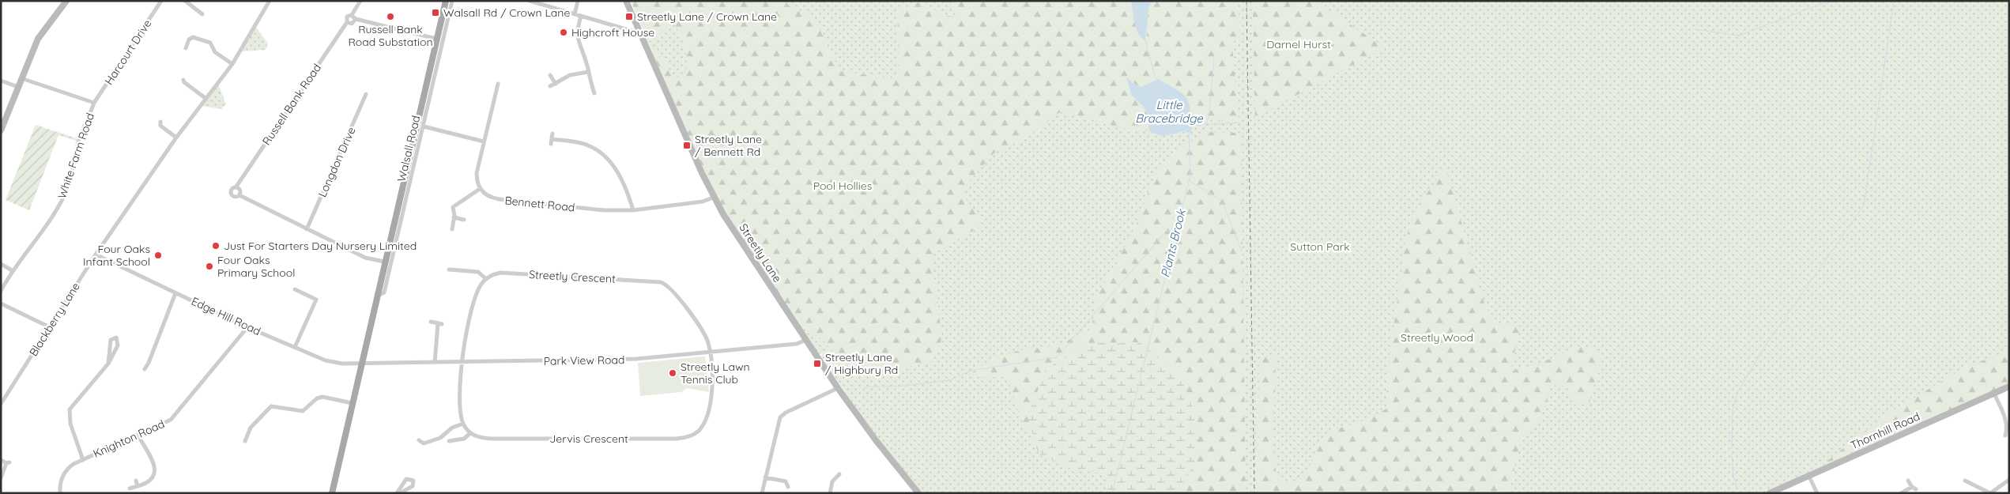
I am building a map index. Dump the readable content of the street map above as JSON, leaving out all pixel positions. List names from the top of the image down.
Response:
{
  "streets": {
    "main road": ["Walsall Road", "Streetly Lane", "Thornhill Road"],
    "street": [
      "Harcourt Drive",
      "Russell Bank Road",
      "White Farm Road",
      "Longdon Drive",
      "Bennett Road",
      "Streetly Crescent",
      "Edge Hill Road",
      "Blackberry Lane",
      "Park View Road",
      "Knighton Road",
      "Jervis Crescent"
    ]
  },
  "crossings": [
    ["Harcourt Drive", "White Farm Road"],
    ["Walsall Road", "Edge Hill Road"],
    ["Walsall Road", "Park View Road"],
    ["Bennett Road", "Streetly Lane"],
    ["Streetly Lane", "Park View Road"],
    ["Streetly Crescent", "Park View Road"],
    ["Streetly Crescent", "Jervis Crescent"],
    ["Edge Hill Road", "Blackberry Lane"],
    ["Edge Hill Road", "Park View Road"],
    ["Edge Hill Road", "Knighton Road"],
    ["Park View Road", "Jervis Crescent"]
  ],
  "water": ["Little Bracebridge", "Plants Brook"],
  "parks": [
    "Darnel Hurst",
    "Pool Hollies",
    "Sutton Park",
    "Streetly Wood"
  ],
  "places": {
    "transit": [
      "Walsall Rd / Crown Lane",
      "Streetly Lane / Crown Lane",
      "Streetly Lane / Bennett Rd",
      "Streetly Lane / Highbury Rd"
    ],
    "other": [
      "Russell Bank Road Substation",
      "Highcroft House",
      "Just For Starters Day Nursery Limited",
      "Four Oaks Infant School",
      "Four Oaks Primary School",
      "Streetly Lawn Tennis Club"
    ]
  }
}
